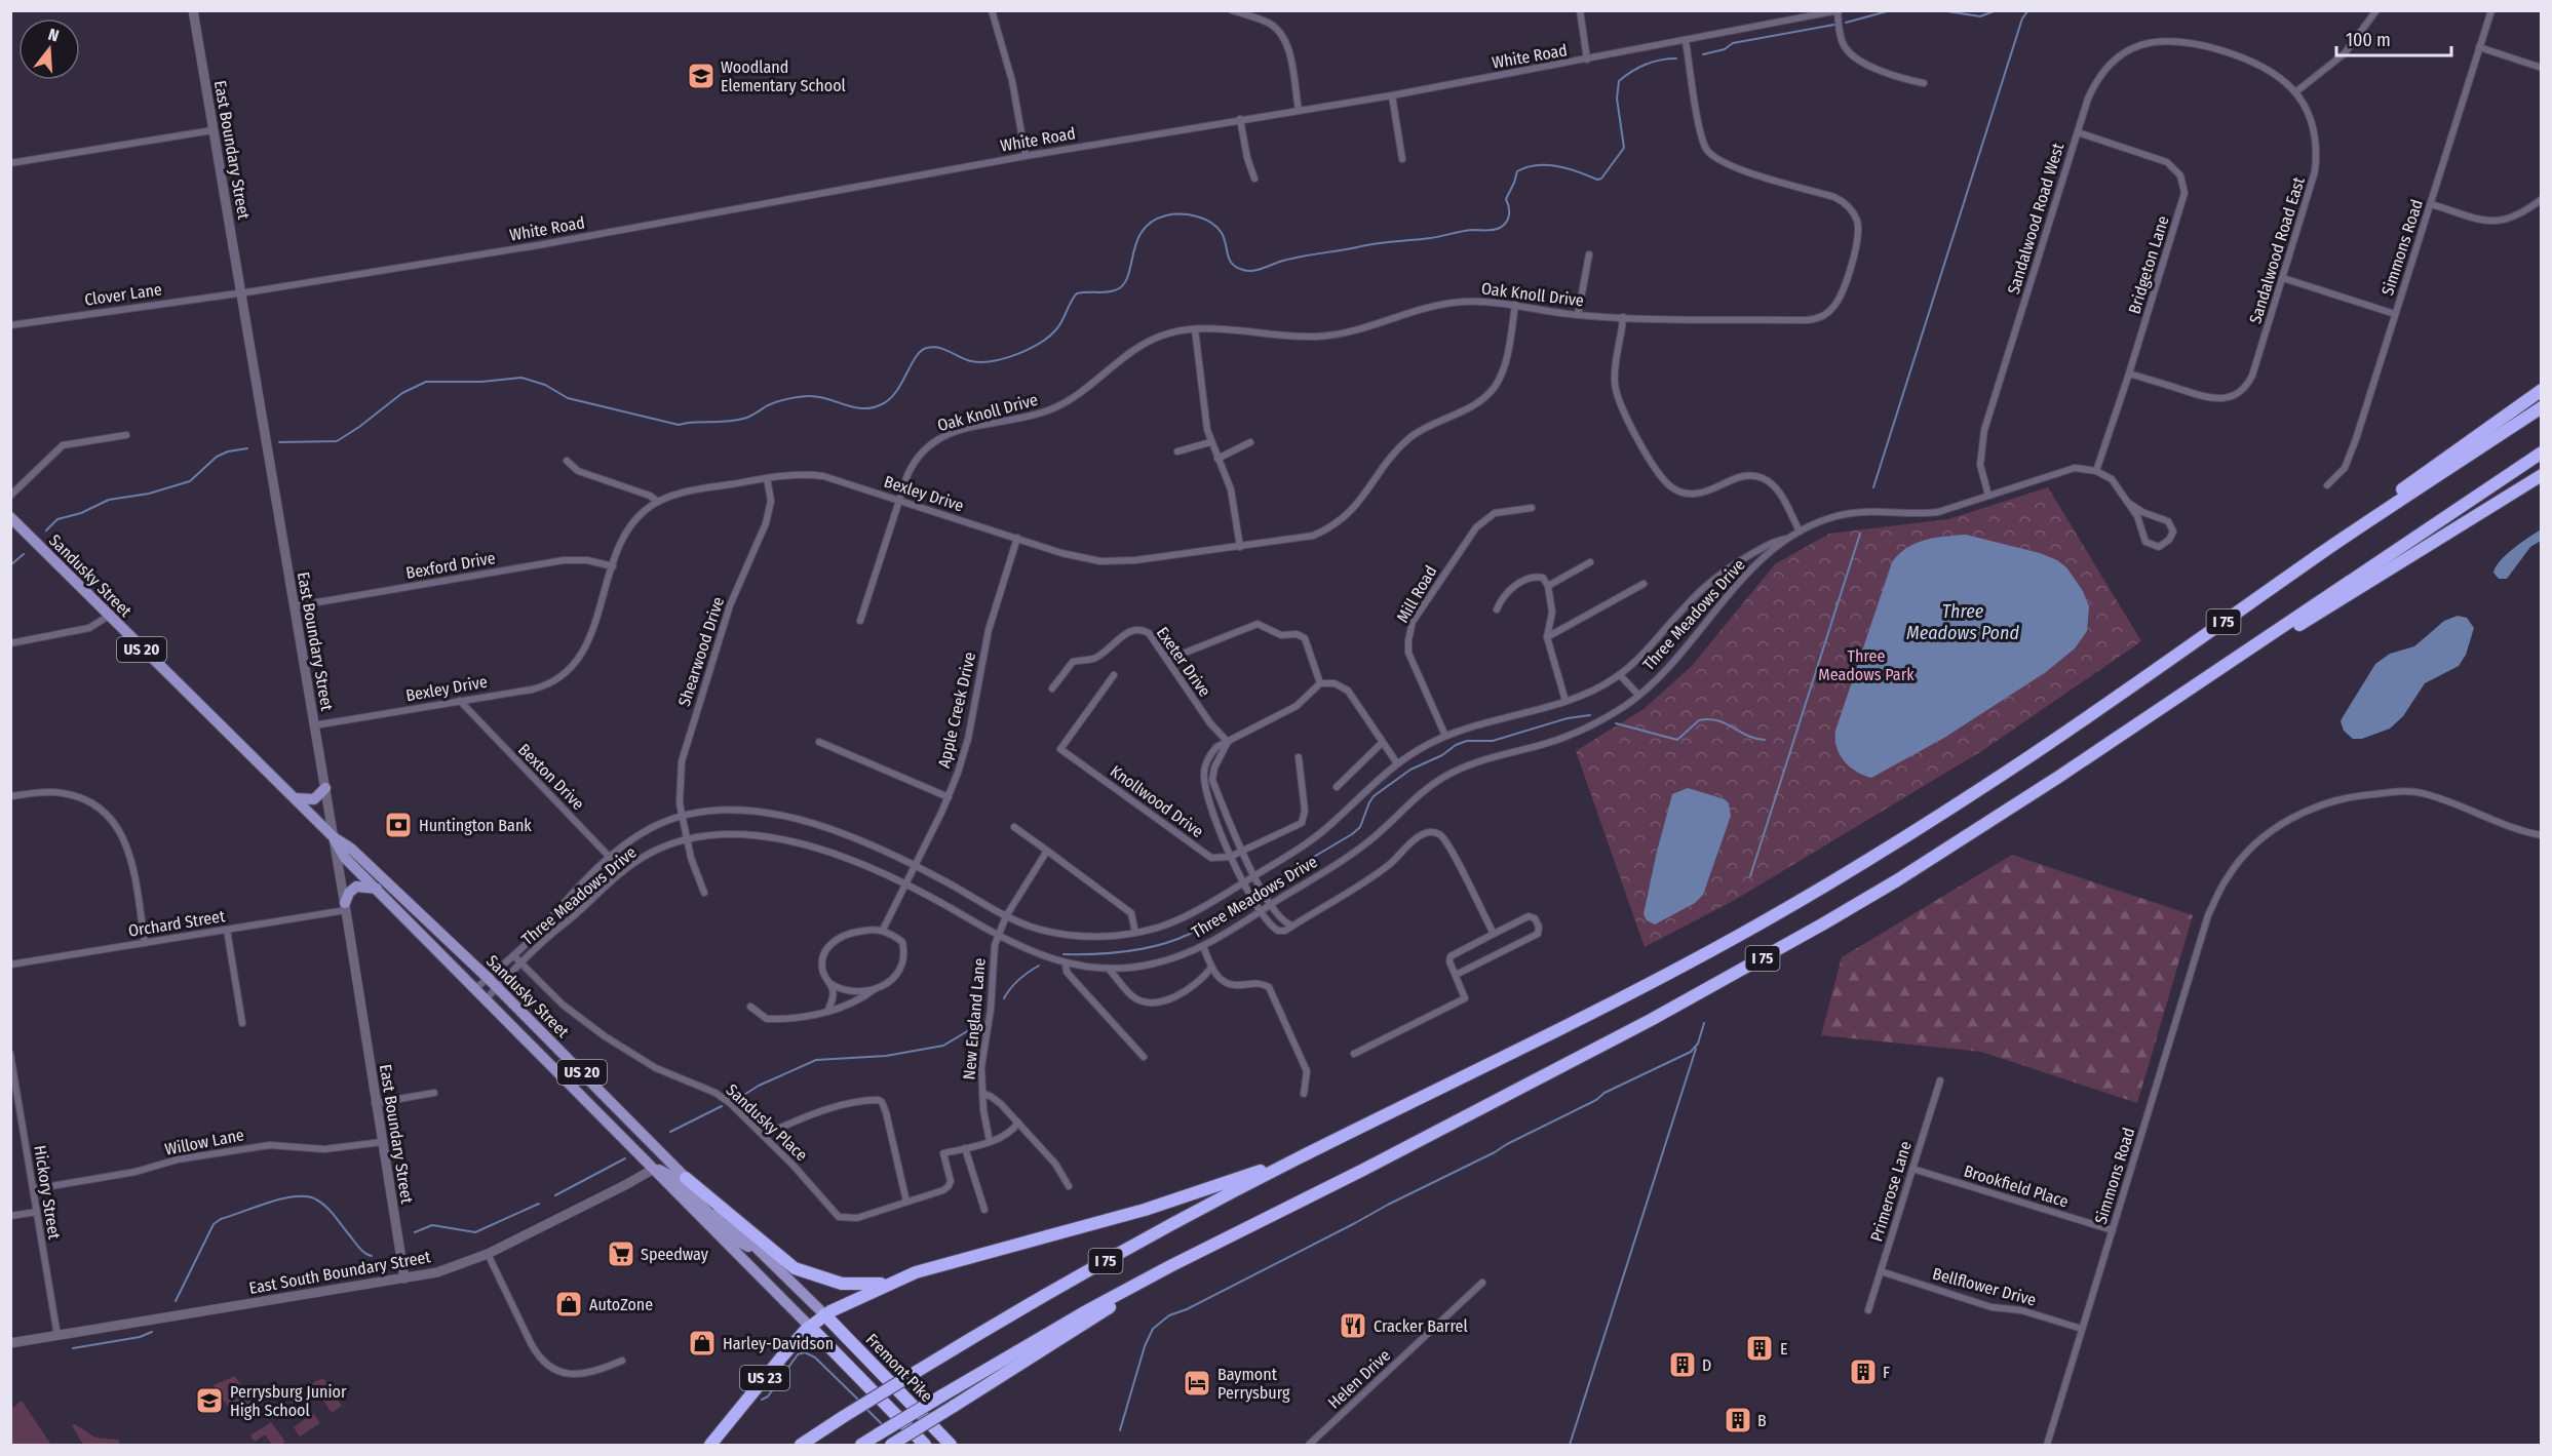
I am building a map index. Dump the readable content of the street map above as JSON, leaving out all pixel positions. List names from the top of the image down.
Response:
{
  "streets": {
    "highway": [
      "I 75",
      "US 20",
      "Fremont Pike",
      "US 23"
    ],
    "main road": ["Sandusky Street"],
    "street": [
      "White Road",
      "East Boundary Street",
      "Sandalwood Road West",
      "Simmons Road",
      "Sandalwood Road East",
      "Bridgeton Lane",
      "Clover Lane",
      "Oak Knoll Drive",
      "Bexley Drive",
      "Bexford Drive",
      "Mill Road",
      "Three Meadows Drive",
      "Shearwood Drive",
      "Exeter Drive",
      "Apple Creek Drive",
      "Bexton Drive",
      "Knollwood Drive",
      "Orchard Street",
      "New England Lane",
      "Sandusky Place",
      "Willow Lane",
      "Brookfield Place",
      "Primerose Lane",
      "Hickory Street",
      "East South Boundary Street",
      "Bellflower Drive",
      "Helen Drive"
    ]
  },
  "crossings": [
    ["White Road", "East Boundary Street"],
    ["White Road", "Clover Lane"],
    ["White Road", "Oak Knoll Drive"],
    ["East Boundary Street", "Clover Lane"],
    ["East Boundary Street", "Bexley Drive"],
    ["East Boundary Street", "Bexford Drive"],
    ["East Boundary Street", "Sandusky Street"],
    ["East Boundary Street", "Orchard Street"],
    ["East Boundary Street", "Willow Lane"],
    ["East Boundary Street", "East South Boundary Street"],
    ["Sandalwood Road West", "Sandalwood Road East"],
    ["Sandalwood Road West", "Bridgeton Lane"],
    ["Sandalwood Road West", "Three Meadows Drive"],
    ["Simmons Road", "Brookfield Place"],
    ["Simmons Road", "Bellflower Drive"],
    ["Sandalwood Road East", "Bridgeton Lane"],
    ["Bridgeton Lane", "Three Meadows Drive"],
    ["Oak Knoll Drive", "Bexley Drive"],
    ["Bexley Drive", "Bexford Drive"],
    ["Bexley Drive", "Shearwood Drive"],
    ["Bexley Drive", "Apple Creek Drive"],
    ["Bexley Drive", "Bexton Drive"],
    ["Sandusky Street", "Three Meadows Drive"],
    ["Sandusky Street", "US 20"],
    ["Sandusky Street", "East South Boundary Street"],
    ["Sandusky Street", "Fremont Pike"],
    ["Sandusky Street", "US 23"],
    ["Mill Road", "Three Meadows Drive"],
    ["Three Meadows Drive", "Shearwood Drive"],
    ["Three Meadows Drive", "Apple Creek Drive"],
    ["Three Meadows Drive", "Bexton Drive"],
    ["Three Meadows Drive", "New England Lane"],
    ["Three Meadows Drive", "Sandusky Place"],
    ["US 20", "US 23"],
    ["Willow Lane", "Hickory Street"],
    ["Brookfield Place", "Primerose Lane"],
    ["Primerose Lane", "Bellflower Drive"],
    ["Hickory Street", "East South Boundary Street"],
    ["Fremont Pike", "US 23"]
  ],
  "water": ["Three Meadows Pond"],
  "parks": ["Three Meadows Park"],
  "places": {
    "school or university": ["Woodland Elementary School", "Perrysburg Junior High School"],
    "bank": ["Huntington Bank"],
    "supermarket": ["Speedway"],
    "shop": ["AutoZone", "Harley-Davidson"],
    "restaurant": ["Cracker Barrel"],
    "building": [
      "E",
      "D",
      "F",
      "B"
    ],
    "hotel": ["Baymont Perrysburg"]
  },
  "scale_bar": "100 m",
  "north": "top"
}
